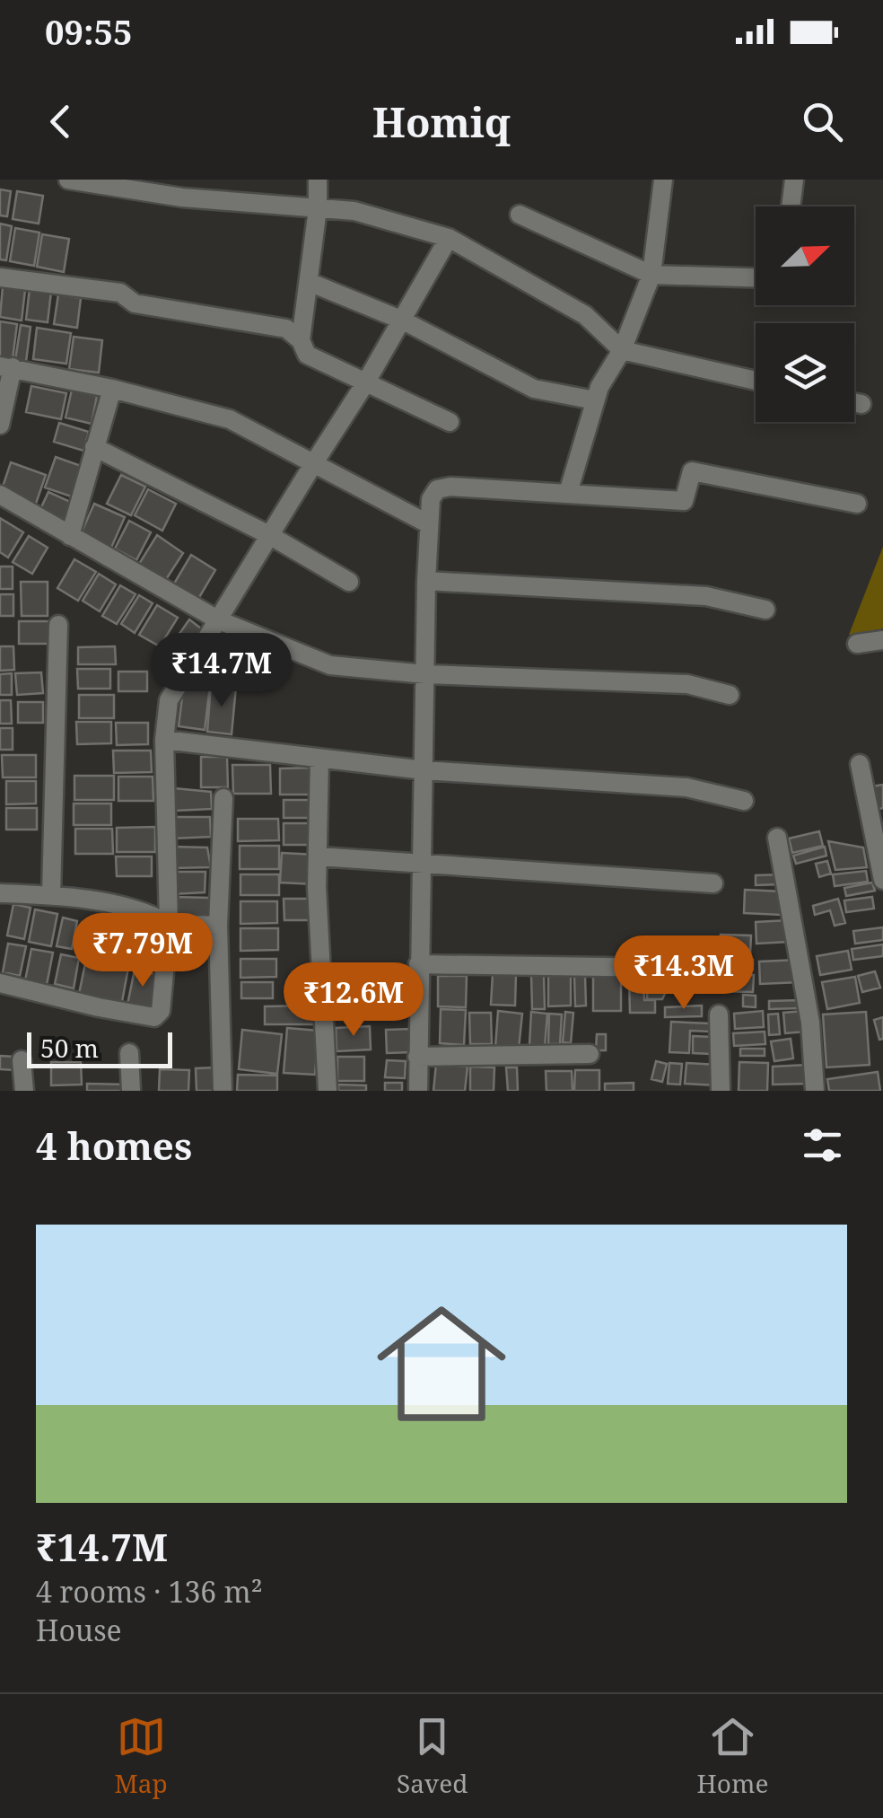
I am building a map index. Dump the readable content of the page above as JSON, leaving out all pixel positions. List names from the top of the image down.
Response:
{
  "scale_bar": "50 m",
  "north": "top right",
  "page": {
    "status": "09:55",
    "header": "Homiq",
    "price": [
      "₹14.7M",
      "₹7.79M",
      "₹14.3M",
      "₹12.6M"
    ],
    "scale": "50 m",
    "heading": "4 homes",
    "list": [
      {
        "name": "₹14.7M",
        "note": "4 rooms · 136 m² · House"
      }
    ],
    "tabs": ["Map", "Saved", "Home"]
  }
}
